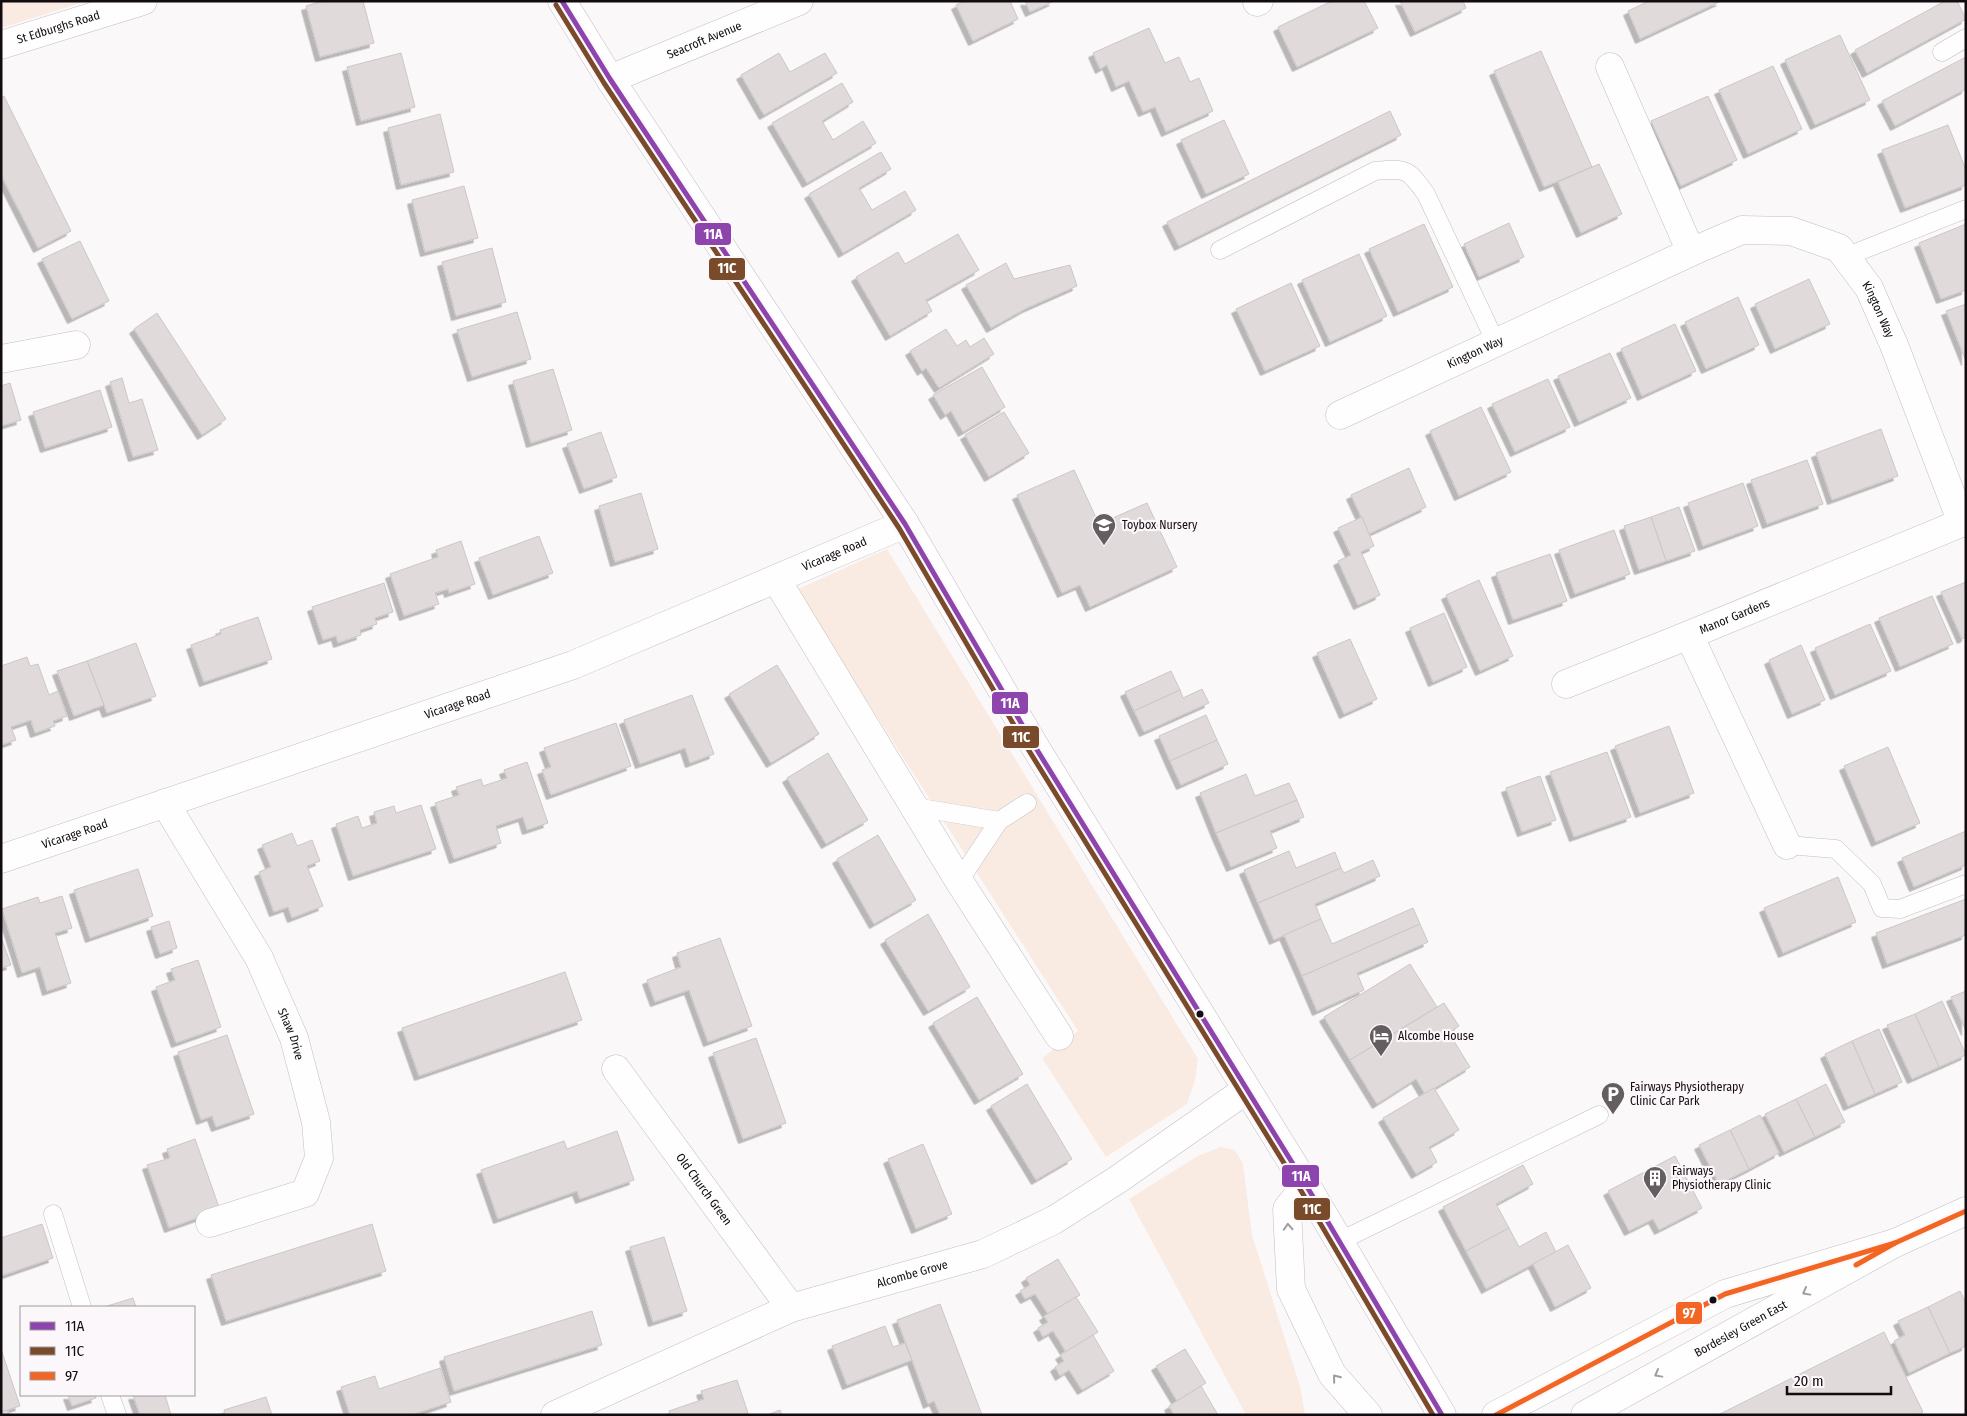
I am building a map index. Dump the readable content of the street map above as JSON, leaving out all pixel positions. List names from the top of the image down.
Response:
{
  "streets": {
    "street": [
      "St Edburghs Road",
      "Seacroft Avenue",
      "Kington Way",
      "Vicarage Road",
      "Manor Gardens",
      "Shaw Drive",
      "Old Church Green",
      "Alcombe Grove",
      "Bordesley Green East"
    ]
  },
  "crossings": [
    ["Kington Way", "Manor Gardens"],
    ["Vicarage Road", "Shaw Drive"],
    ["Old Church Green", "Alcombe Grove"]
  ],
  "places": {
    "school or university": ["Toybox Nursery"],
    "hotel": ["Alcombe House"],
    "parking": ["Fairways Physiotherapy Clinic Car Park"],
    "building": ["Fairways Physiotherapy Clinic"]
  },
  "lines": ["transit line 11A", "transit line 11C", "transit line 97"],
  "legend": ["11A", "11C", "97"],
  "scale_bar": "20 m"
}
